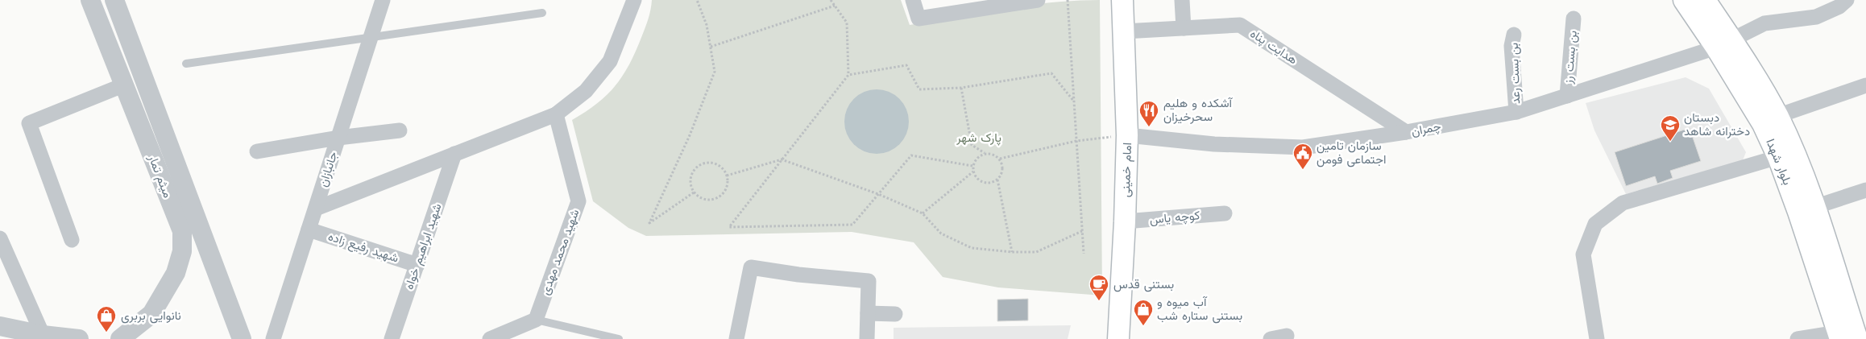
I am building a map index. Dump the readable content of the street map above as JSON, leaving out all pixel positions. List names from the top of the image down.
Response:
{
  "streets": {
    "main road": ["بلوار شهدا", "امام خمینی"],
    "street": [
      "هدایت پناه",
      "بن بست رز",
      "بن بست رعد",
      "چمران",
      "جانبازان",
      "میثم تمار",
      "کوچه یاس",
      "شهید ابراهیم خواه",
      "شهید رفیع زاده",
      "شهید محمد مهدی"
    ]
  },
  "crossings": [
    ["هدایت پناه", "چمران"],
    ["هدایت پناه", "امام خمینی"],
    ["بن بست رز", "چمران"],
    ["بن بست رعد", "چمران"],
    ["چمران", "بلوار شهدا"],
    ["چمران", "امام خمینی"],
    ["جانبازان", "شهید رفیع زاده"],
    ["امام خمینی", "کوچه یاس"],
    ["شهید ابراهیم خواه", "شهید رفیع زاده"]
  ],
  "parks": ["پارک شهر"],
  "places": {
    "restaurant": ["آشکده و هلیم سحرخیزان"],
    "school or university": ["دبستان دخترانه شاهد"],
    "public building": ["سازمان تامین اجتماعی فومن"],
    "cafe": ["بستنی قدس"],
    "shop": ["آب میوه و بستنی ستاره شب", "نانوایی بربری"]
  }
}
